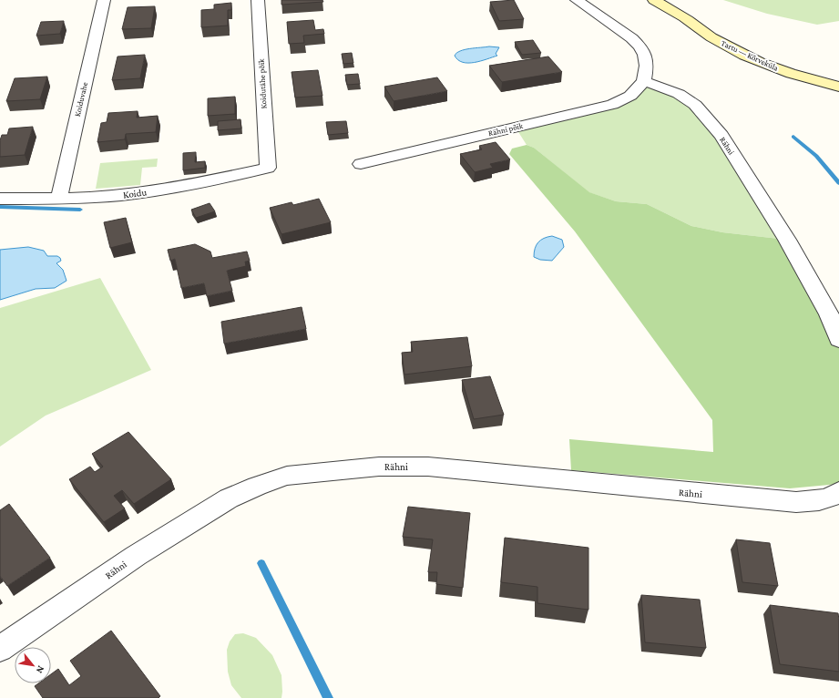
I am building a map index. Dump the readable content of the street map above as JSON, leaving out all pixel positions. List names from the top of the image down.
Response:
{
  "streets": {
    "main road": ["Tartu — Kõrveküla"],
    "street": [
      "Koidutähe põik",
      "Koiduvahe",
      "Rähni põik",
      "Rähni",
      "Koidu"
    ]
  },
  "crossings": [
    ["Koidutähe põik", "Koidu"],
    ["Koiduvahe", "Koidu"],
    ["Rähni põik", "Rähni"]
  ],
  "north": "bottom right"
}
